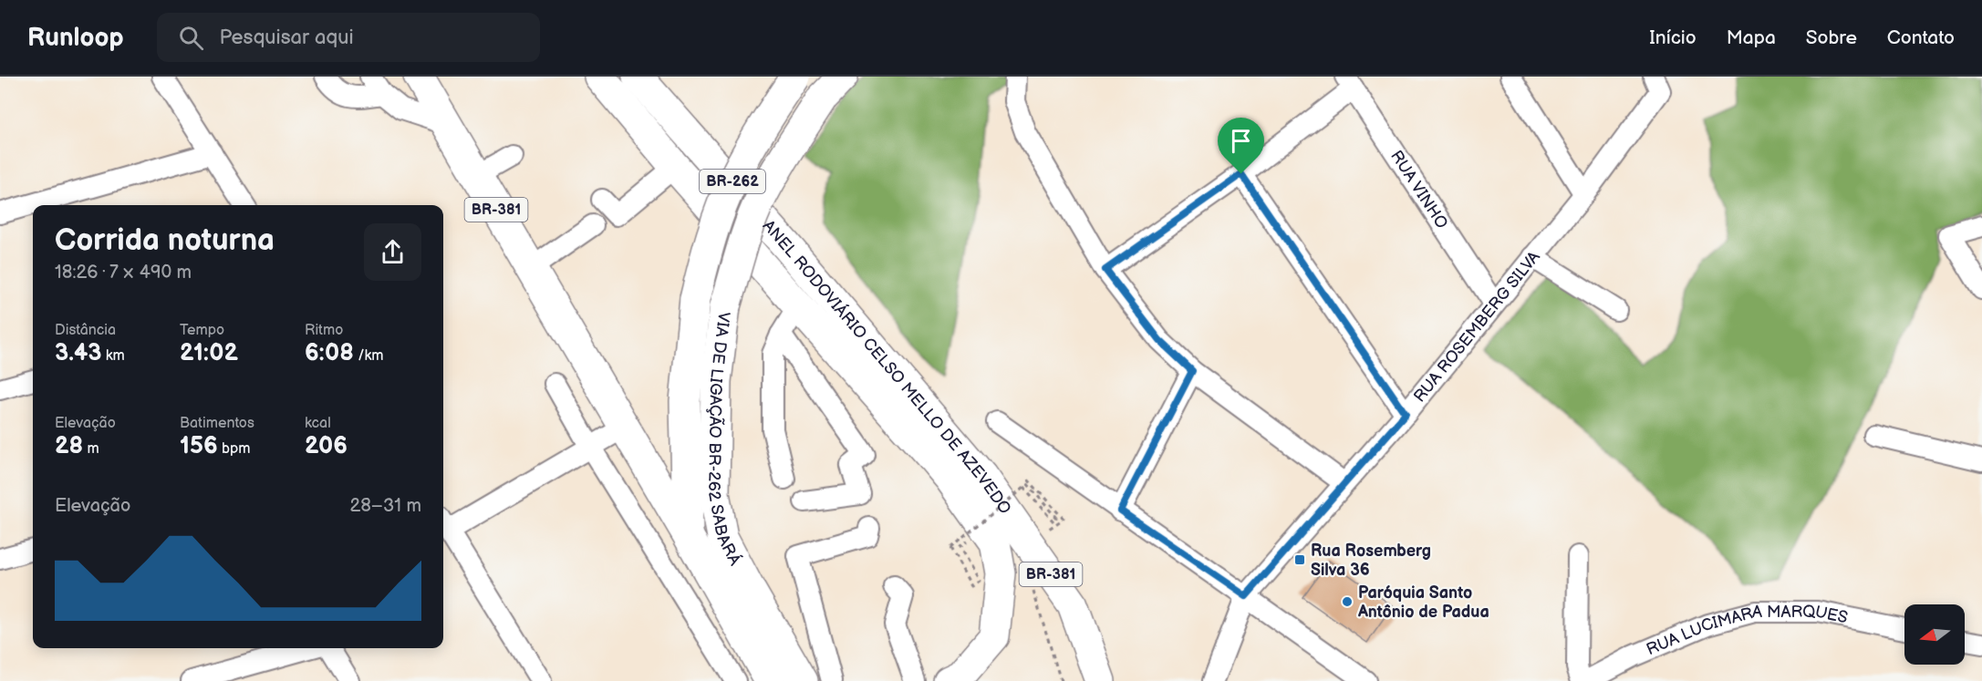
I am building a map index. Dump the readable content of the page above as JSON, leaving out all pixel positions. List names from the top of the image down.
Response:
{
  "streets": {
    "highway": [
      "BR-262",
      "BR-381",
      "ANEL RODOVIÁRIO CELSO MELLO DE AZEVEDO",
      "VIA DE LIGAÇÃO BR-262 SABARÁ"
    ],
    "street": ["RUA VINHO", "RUA ROSEMBERG SILVA", "RUA LUCIMARA MARQUES"]
  },
  "crossings": [
    ["BR-262", "BR-381"],
    ["BR-262", "VIA DE LIGAÇÃO BR-262 SABARÁ"],
    ["RUA VINHO", "RUA ROSEMBERG SILVA"],
    ["BR-381", "VIA DE LIGAÇÃO BR-262 SABARÁ"]
  ],
  "places": {
    "transit": ["Rua Rosemberg Silva 36"],
    "other": ["Paróquia Santo Antônio de Padua"]
  },
  "north": "left",
  "page": {
    "header": "Runloop",
    "search": "Pesquisar aqui",
    "nav": [
      "Início",
      "Mapa",
      "Sobre",
      "Contato"
    ],
    "heading": ["Corrida noturna", "18:26 · 7 × 490 m"],
    "stats": [
      ["Distância", "3.43 km"],
      ["Tempo", "21:02"],
      ["Ritmo", "6:08 /km"],
      ["Elevação", "28 m"],
      ["Batimentos", "156 bpm"],
      ["kcal", "206"]
    ],
    "chart": ["Elevação", "28–31 m"]
  }
}
